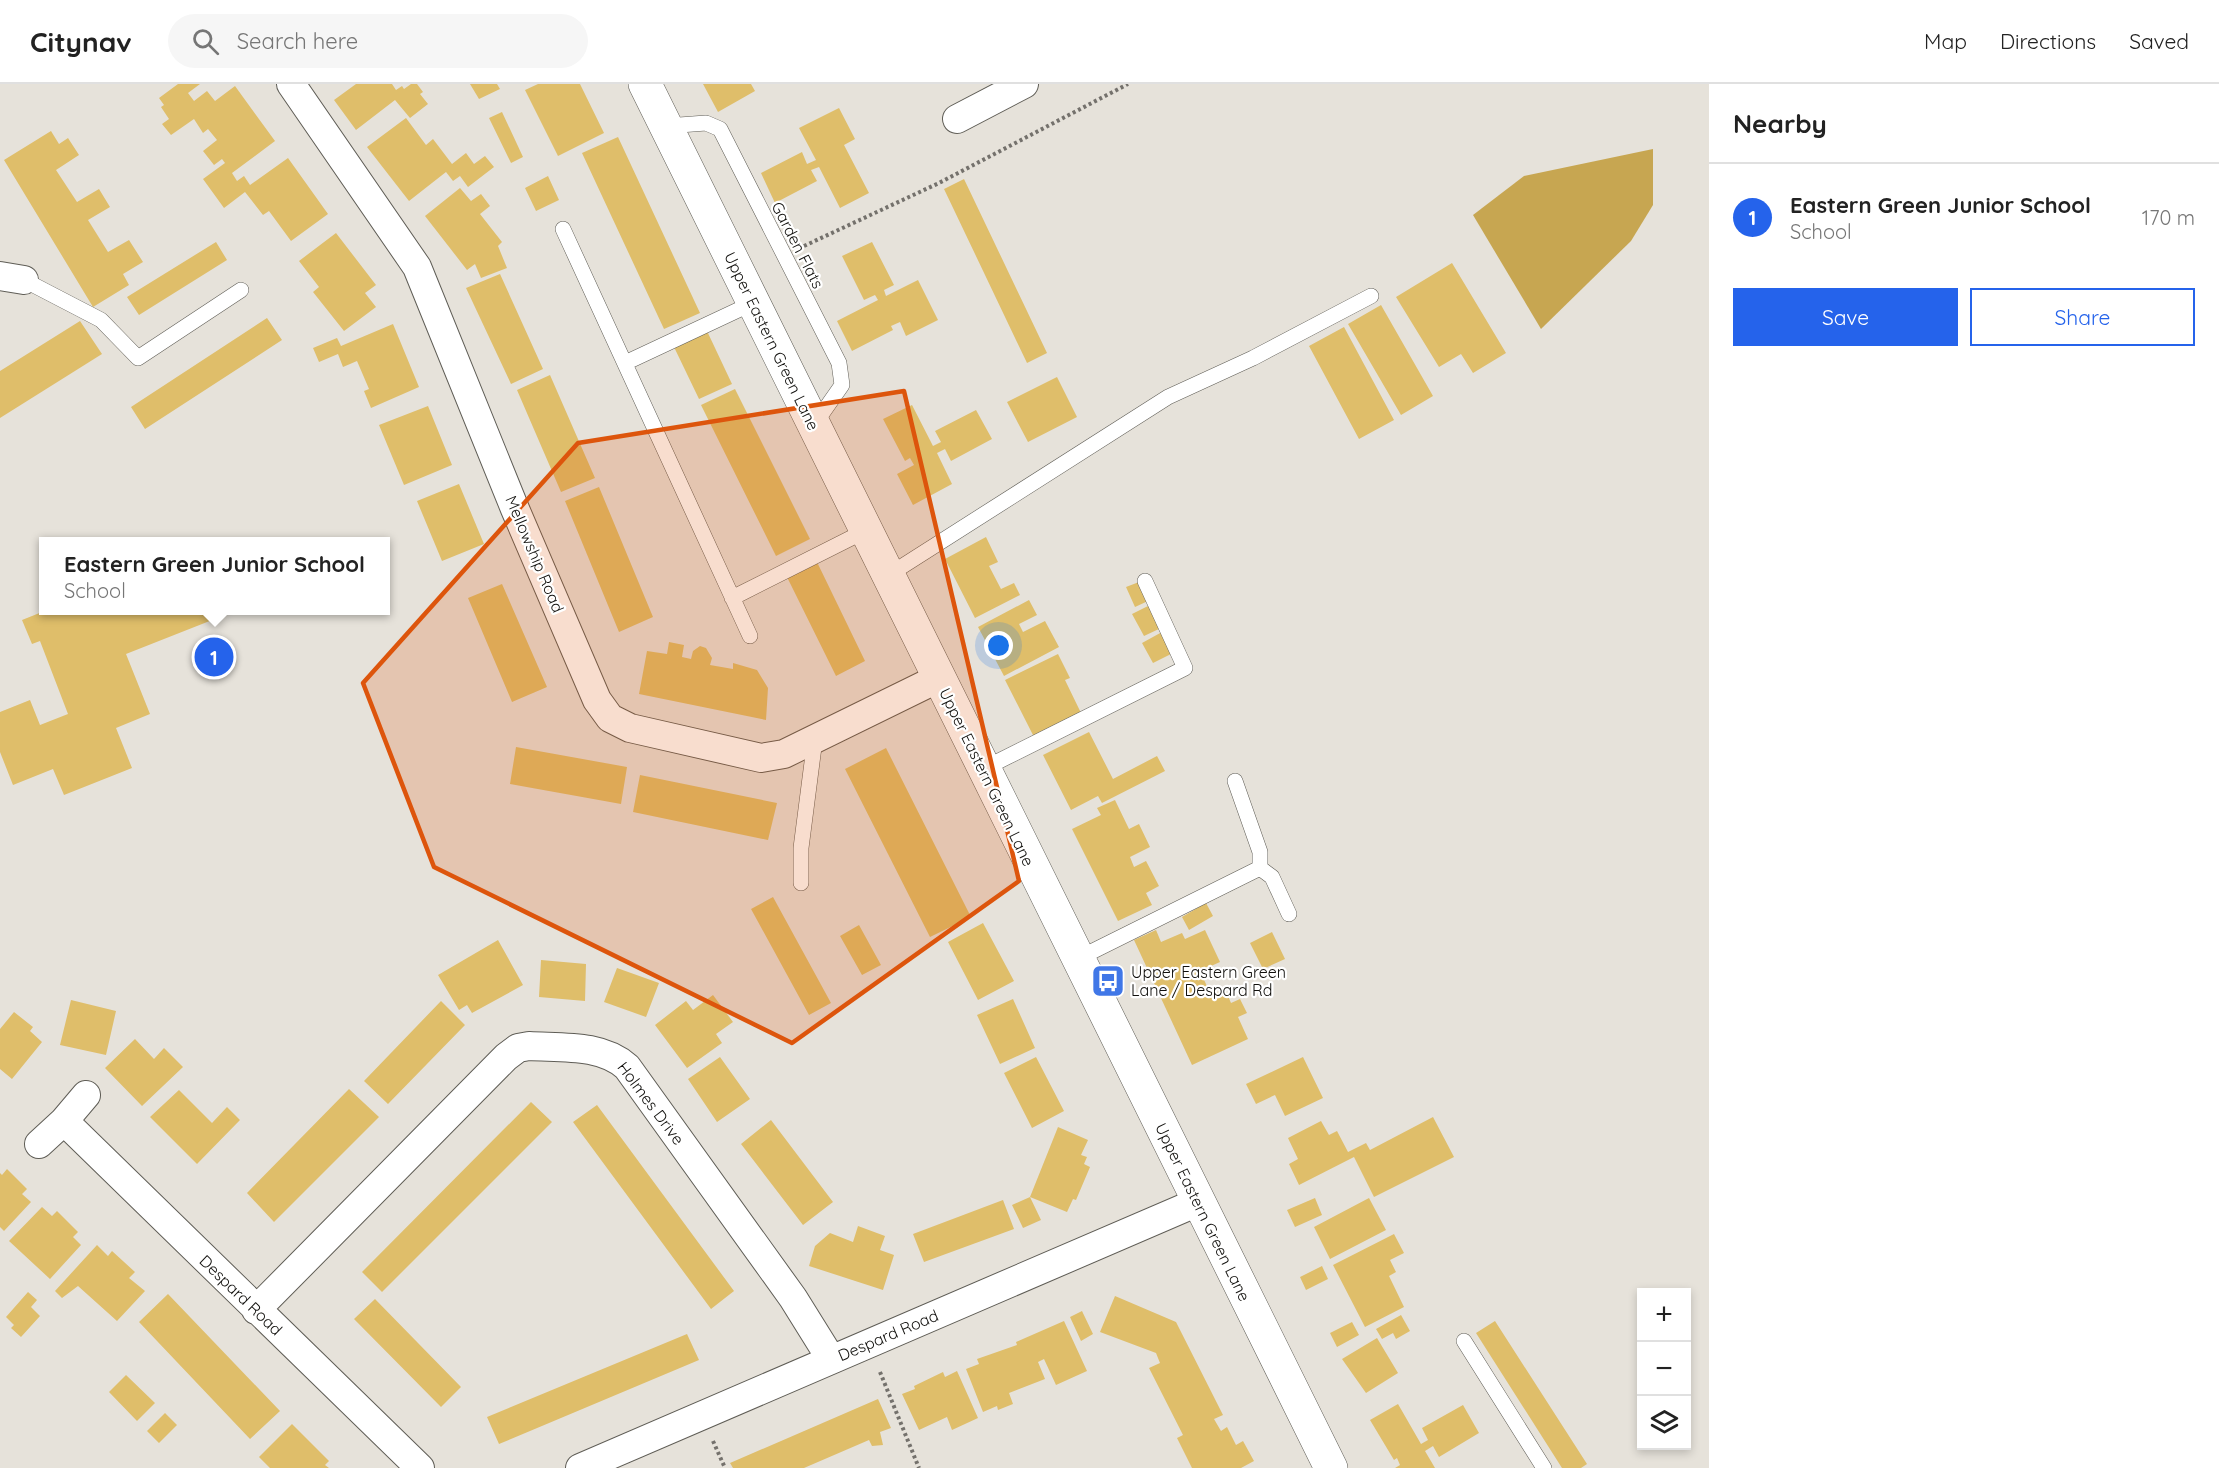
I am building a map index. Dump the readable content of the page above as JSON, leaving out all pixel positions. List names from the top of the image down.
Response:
{
  "streets": {
    "street": [
      "Upper Eastern Green Lane",
      "Mellowship Road",
      "Holmes Drive",
      "Despard Road"
    ],
    "lane": ["Garden Flats"]
  },
  "crossings": [
    ["Garden Flats", "Upper Eastern Green Lane"],
    ["Upper Eastern Green Lane", "Mellowship Road"],
    ["Upper Eastern Green Lane", "Despard Road"],
    ["Holmes Drive", "Despard Road"]
  ],
  "places": {
    "bus stop": ["Upper Eastern Green Lane / Despard Rd"]
  },
  "page": {
    "header": "Citynav",
    "search": "Search here",
    "nav": ["Map", "Directions", "Saved"],
    "heading": "Nearby",
    "list": [
      {
        "mark": "1",
        "name": "Eastern Green Junior School",
        "note": "School",
        "value": "170 m"
      }
    ],
    "buttons": ["Save", "Share"],
    "popup": ["Eastern Green Junior School", "School"],
    "pins": "1",
    "map_buttons": ["+", "−"]
  }
}
